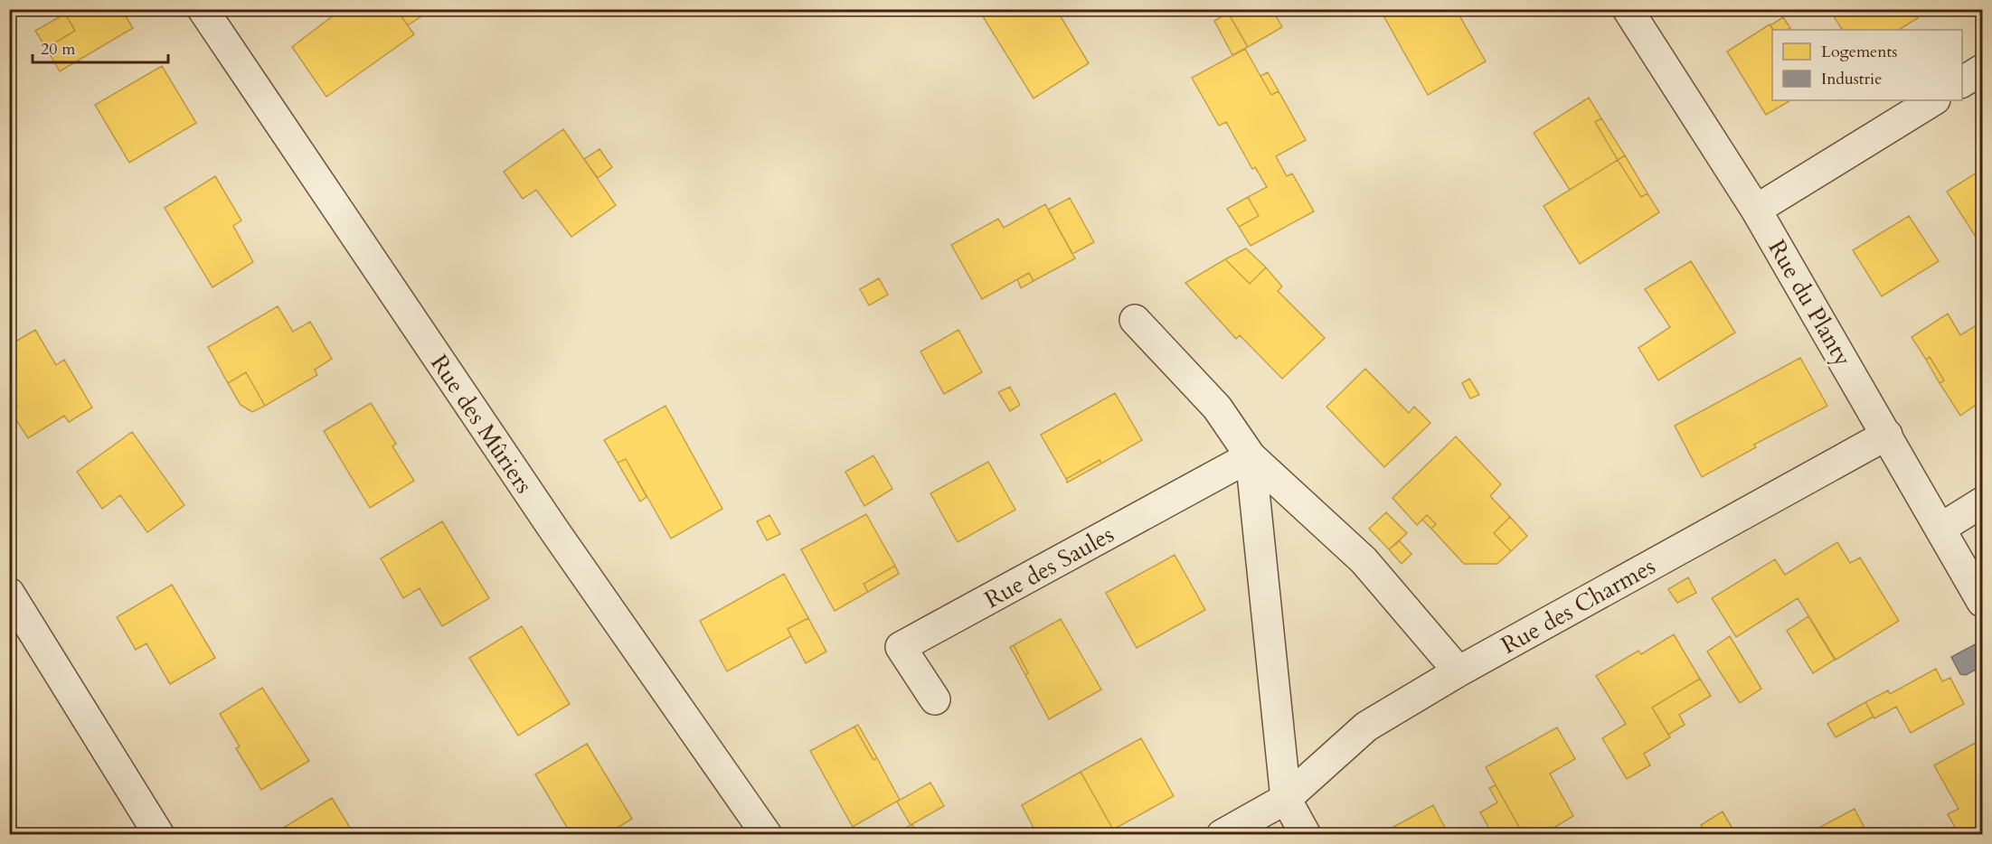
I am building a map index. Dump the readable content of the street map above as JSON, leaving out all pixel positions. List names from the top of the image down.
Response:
{
  "streets": {
    "street": [
      "Rue du Planty",
      "Rue des Mûriers",
      "Rue des Saules",
      "Rue des Charmes"
    ]
  },
  "crossings": [
    ["Rue du Planty", "Rue des Charmes"]
  ],
  "legend": ["Logements", "Industrie"],
  "scale_bar": "20 m"
}
